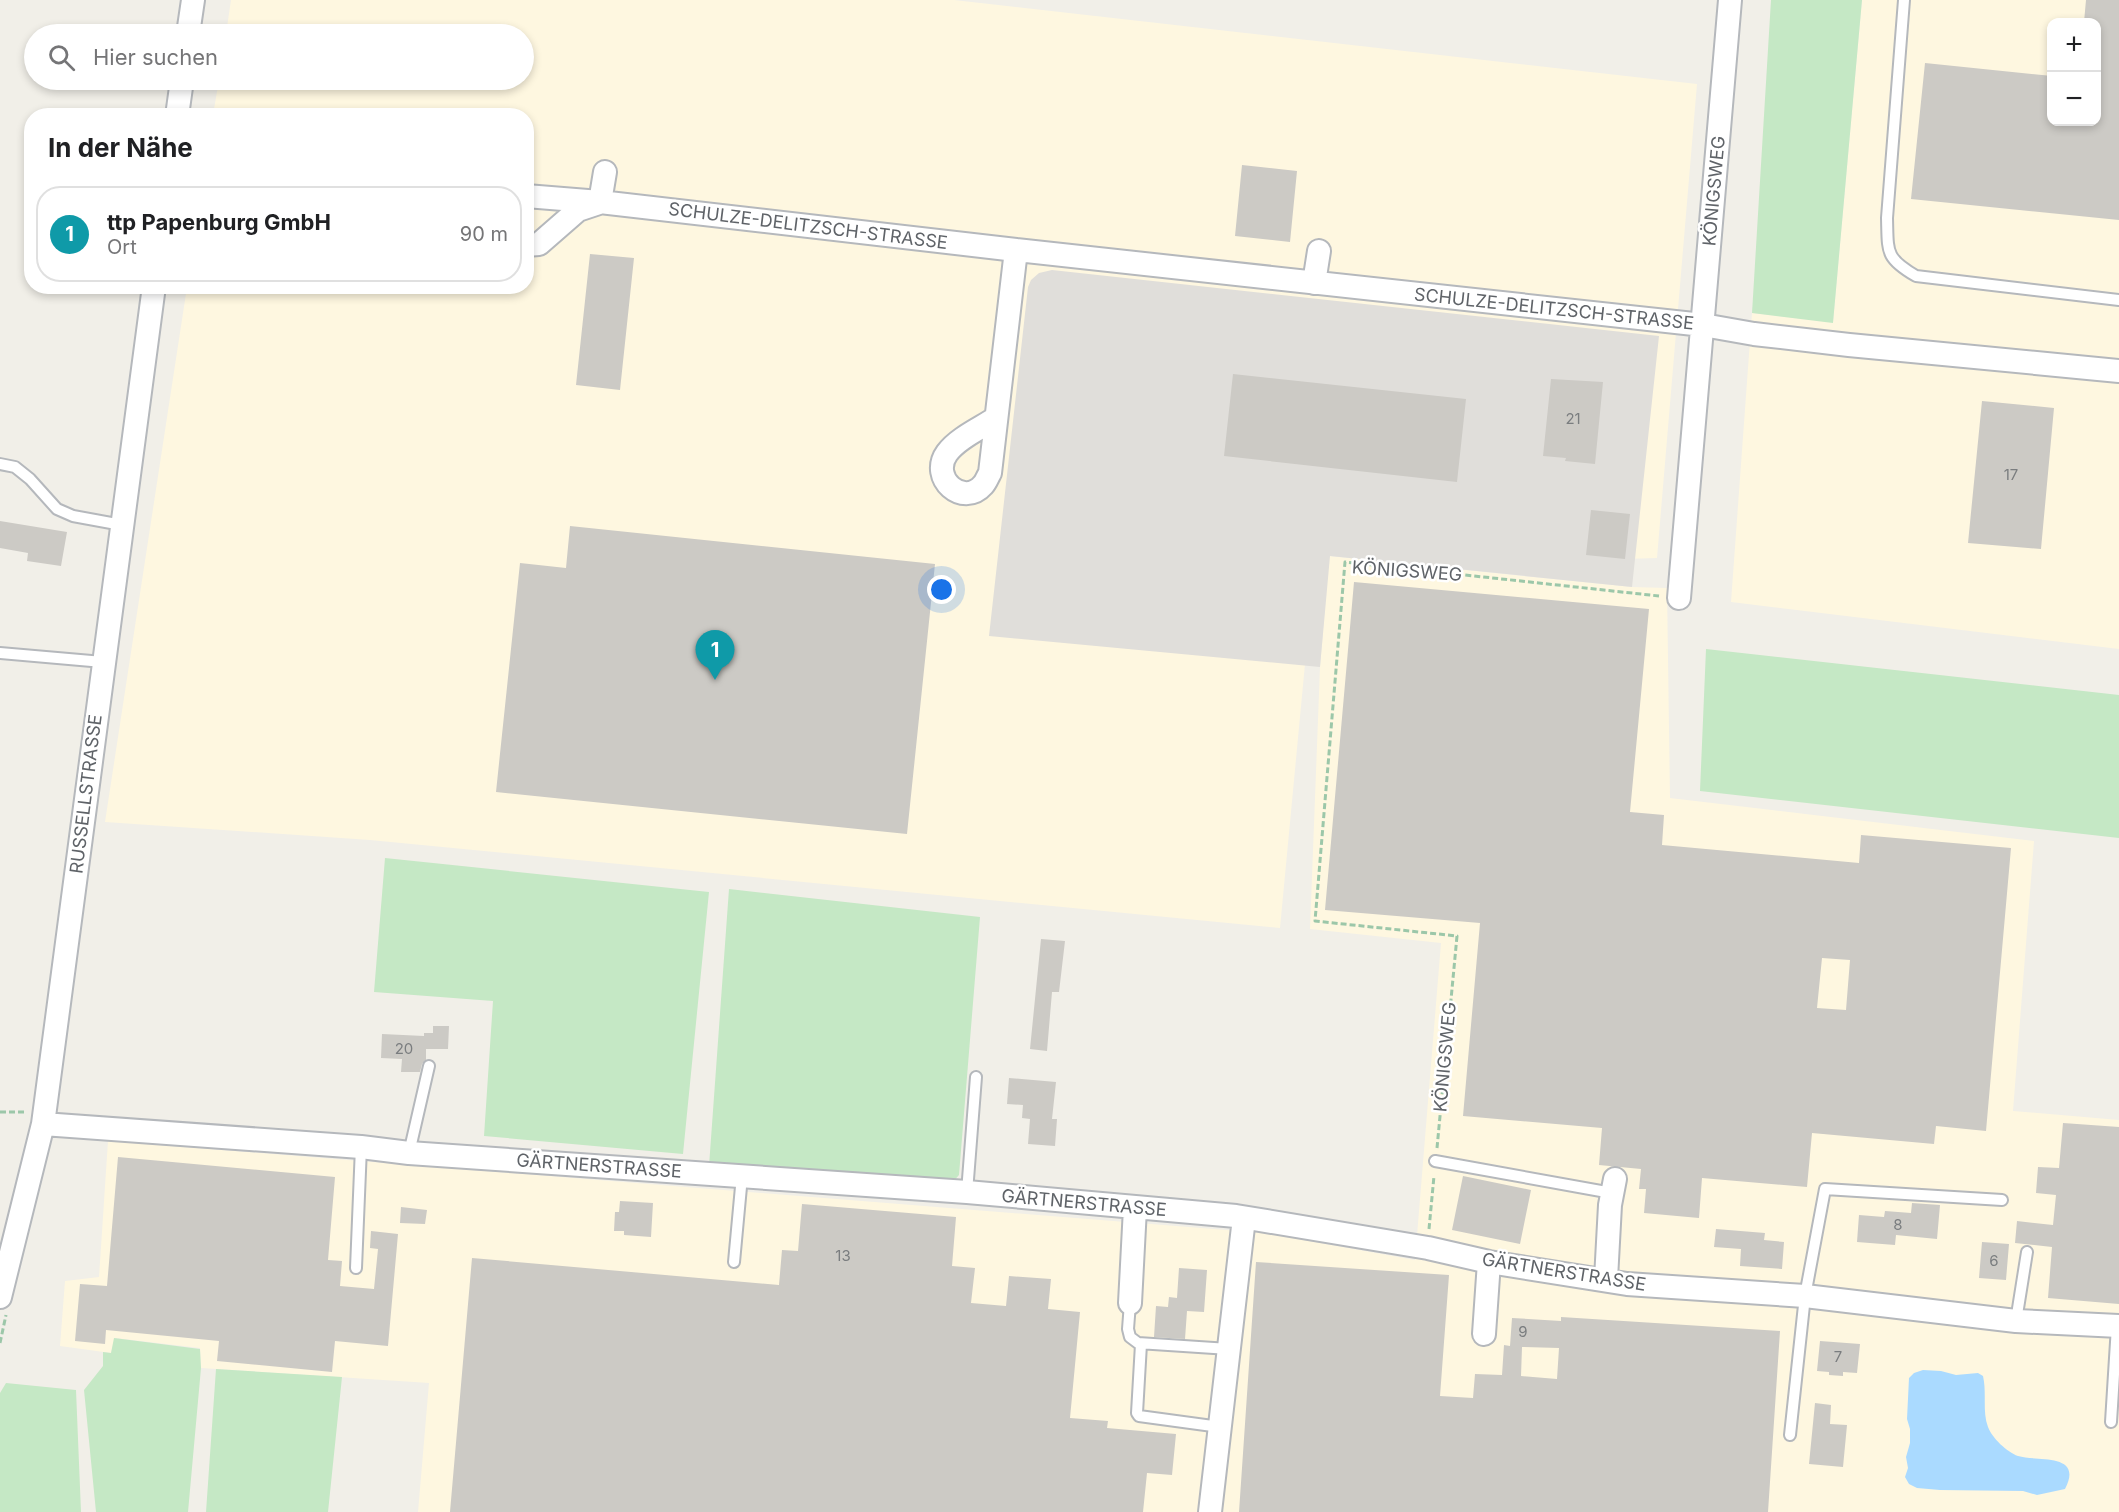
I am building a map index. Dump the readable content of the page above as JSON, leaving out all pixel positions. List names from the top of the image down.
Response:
{
  "streets": {
    "street": [
      "KÖNIGSWEG",
      "SCHULZE-DELITZSCH-STRASSE",
      "RUSSELLSTRASSE",
      "GÄRTNERSTRASSE"
    ]
  },
  "crossings": [
    ["KÖNIGSWEG", "SCHULZE-DELITZSCH-STRASSE"],
    ["KÖNIGSWEG", "GÄRTNERSTRASSE"],
    ["RUSSELLSTRASSE", "GÄRTNERSTRASSE"]
  ],
  "house_numbers": [
    "21",
    "17",
    "20",
    "8",
    "13",
    "6",
    "9",
    "7"
  ],
  "page": {
    "map_buttons": ["+", "−"],
    "search": "Hier suchen",
    "heading": "In der Nähe",
    "list": [
      {
        "mark": "1",
        "name": "ttp Papenburg GmbH",
        "note": "Ort",
        "value": "90 m"
      }
    ],
    "pins": "1"
  }
}
